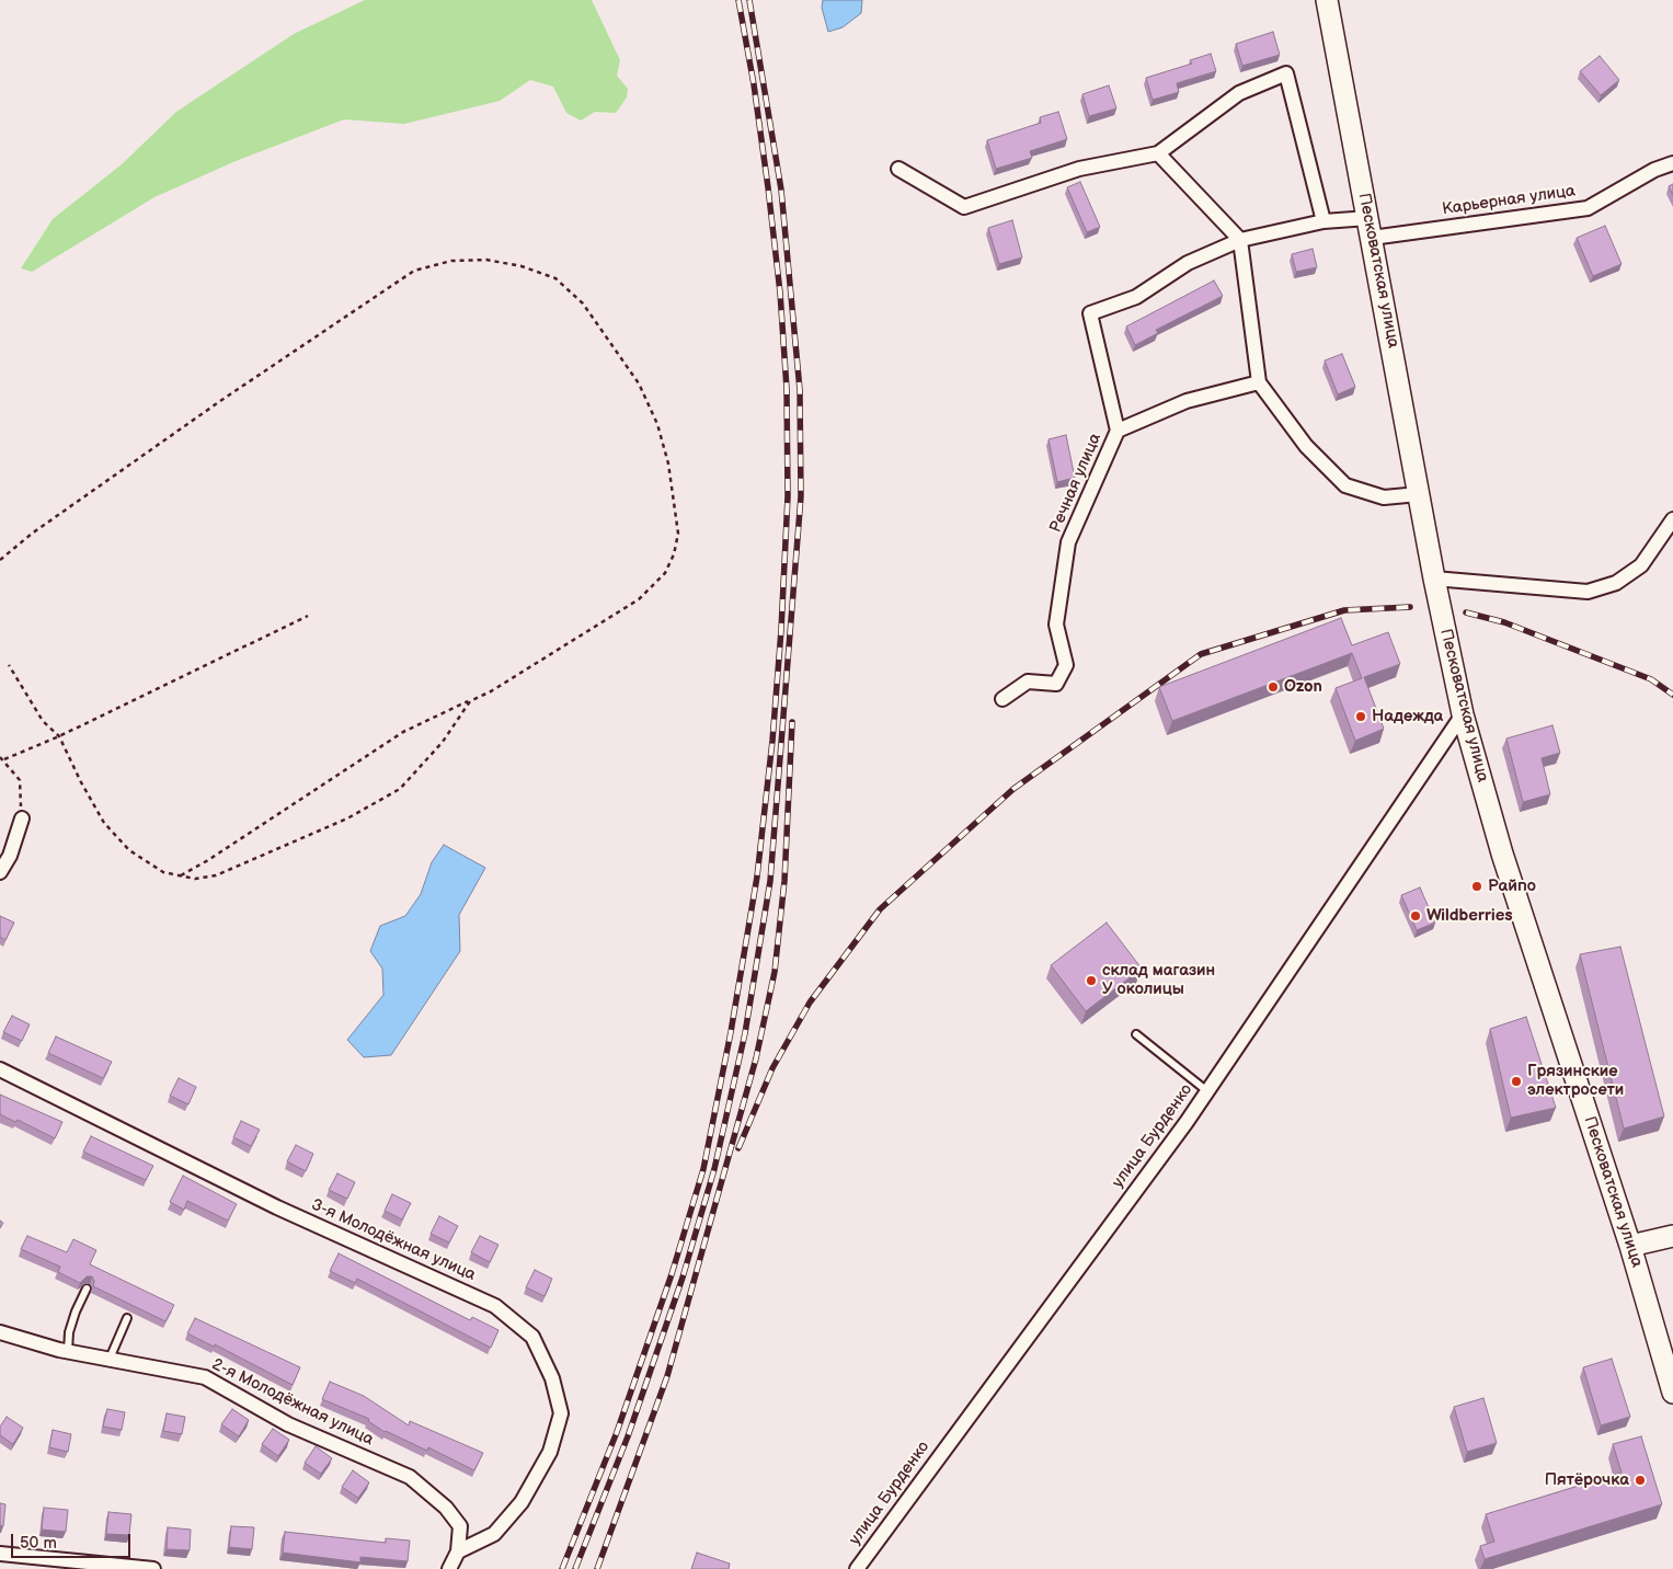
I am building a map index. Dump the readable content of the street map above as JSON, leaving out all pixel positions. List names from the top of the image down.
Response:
{
  "streets": {
    "main road": ["Песковатская улица"],
    "street": [
      "Карьерная улица",
      "Речная улица",
      "улица Бурденко",
      "3-я Молодёжная улица",
      "2-я Молодёжная улица"
    ]
  },
  "crossings": [
    ["Карьерная улица", "Песковатская улица"],
    ["Карьерная улица", "Речная улица"],
    ["Песковатская улица", "Речная улица"],
    ["Песковатская улица", "улица Бурденко"],
    ["3-я Молодёжная улица", "2-я Молодёжная улица"]
  ],
  "places": [
    "Ozon",
    "Надежда",
    "Райпо",
    "Wildberries",
    "склад магазин У околицы",
    "Грязинские электросети",
    "Пятёрочка"
  ],
  "scale_bar": "50 m"
}
